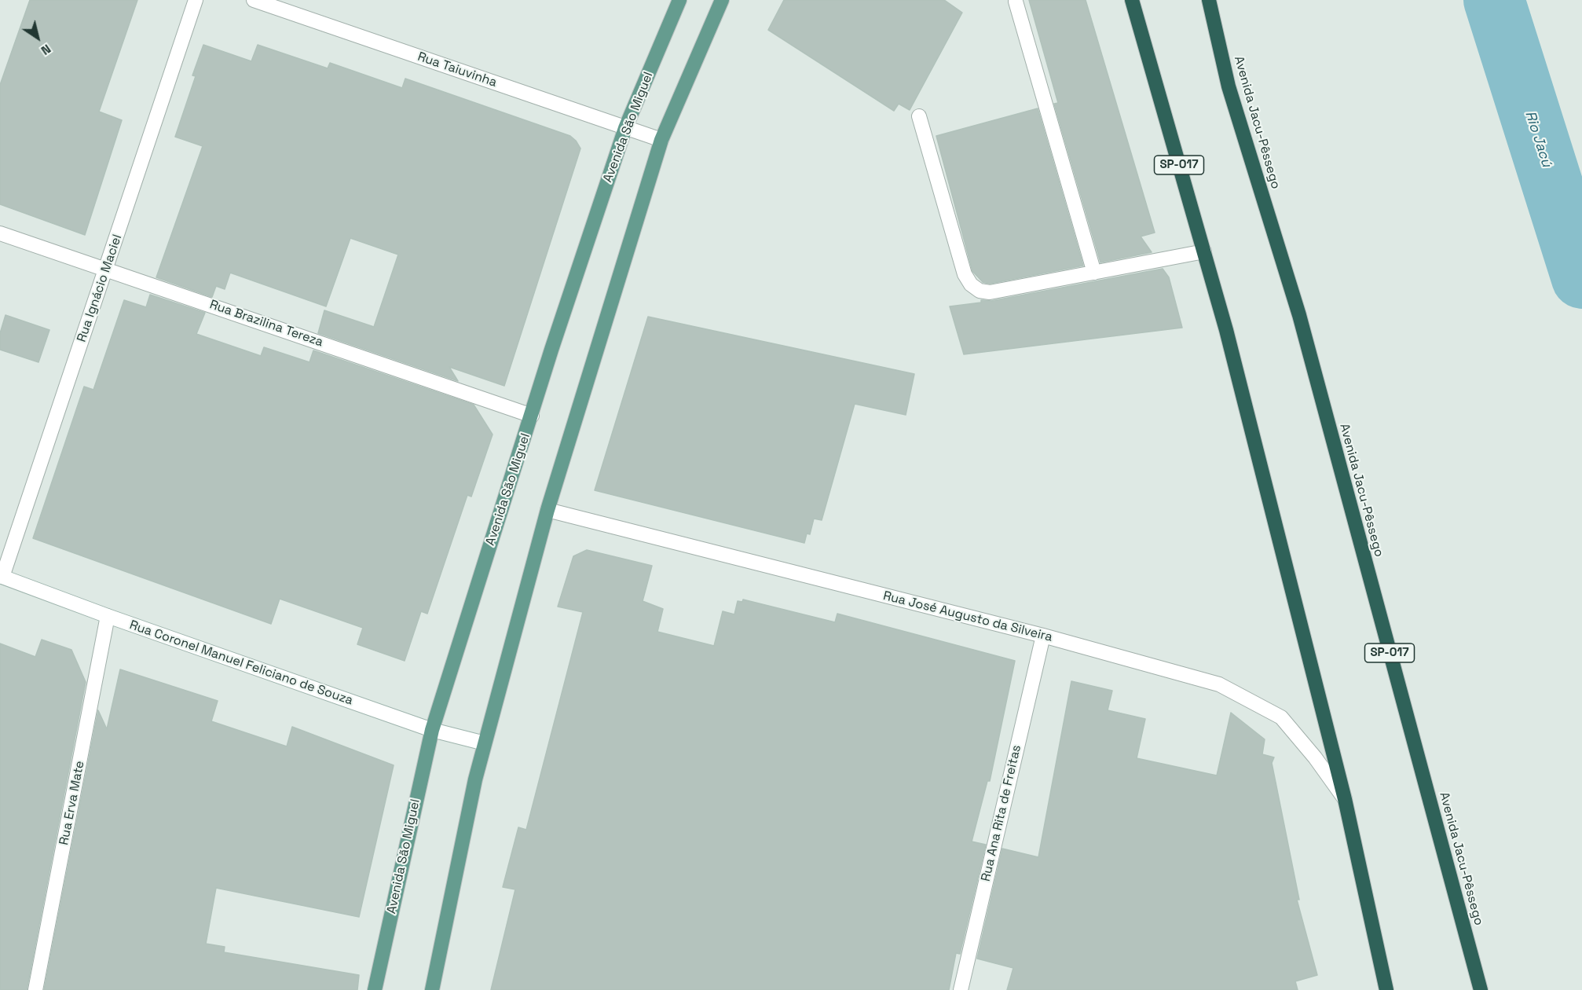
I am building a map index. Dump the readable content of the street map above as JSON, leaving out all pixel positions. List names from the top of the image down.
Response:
{
  "streets": {
    "highway": ["Avenida Jacu-Pêssego", "SP-017"],
    "main road": ["Avenida São Miguel"],
    "street": [
      "Rua Taiuvinha",
      "Rua Ignácio Maciel",
      "Rua Brazilina Tereza",
      "Rua José Augusto da Silveira",
      "Rua Coronel Manuel Feliciano de Souza",
      "Rua Erva Mate",
      "Rua Ana Rita de Freitas"
    ]
  },
  "crossings": [
    ["Rua Taiuvinha", "Avenida São Miguel"],
    ["Avenida São Miguel", "Rua Brazilina Tereza"],
    ["Avenida São Miguel", "Rua Coronel Manuel Feliciano de Souza"],
    ["SP-017", "Rua José Augusto da Silveira"],
    ["Rua Ignácio Maciel", "Rua Brazilina Tereza"],
    ["Rua Ignácio Maciel", "Rua Coronel Manuel Feliciano de Souza"],
    ["Rua José Augusto da Silveira", "Rua Ana Rita de Freitas"],
    ["Rua Coronel Manuel Feliciano de Souza", "Rua Erva Mate"]
  ],
  "water": ["Rio Jacú"],
  "north": "bottom right"
}
